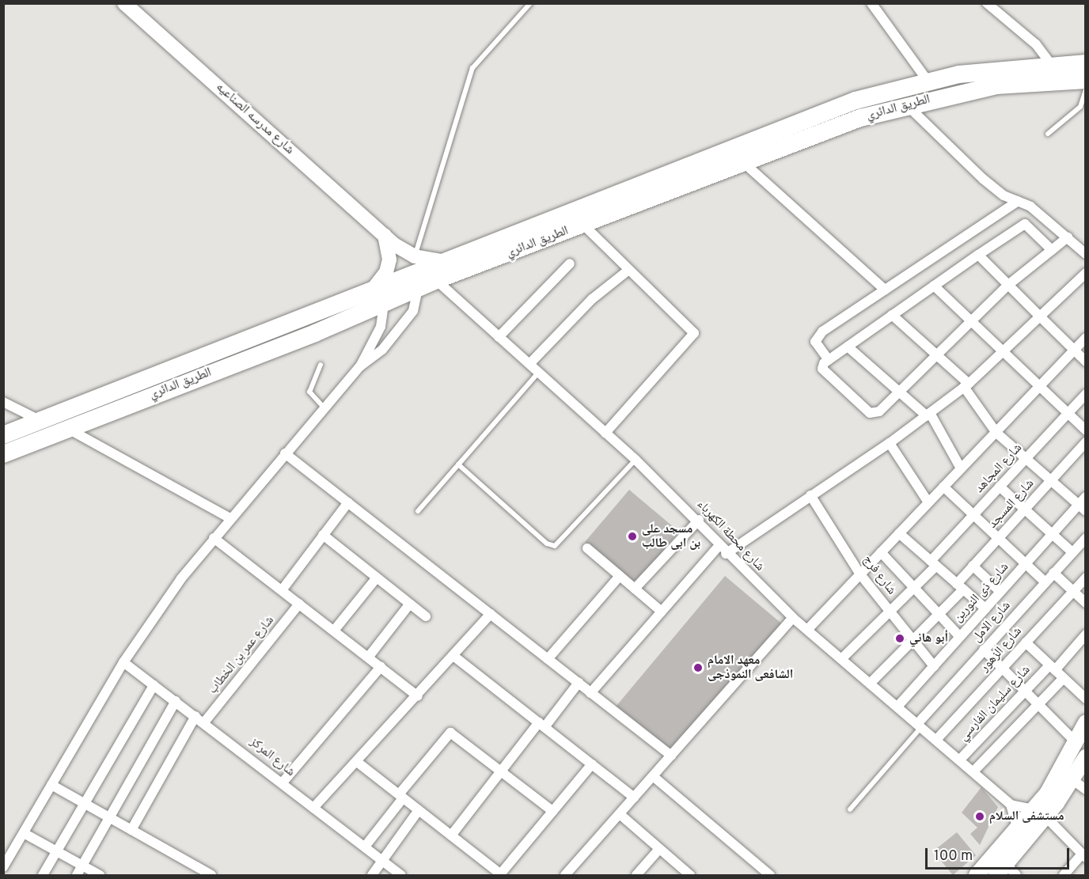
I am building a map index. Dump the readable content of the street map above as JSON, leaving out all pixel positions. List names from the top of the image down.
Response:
{
  "streets": {
    "highway": ["الطريق الدائري"],
    "street": [
      "شارع مدرسه الصناعيه",
      "شارع المجاهد",
      "شارع المسجد",
      "شارع محطة الكهرباء",
      "شارع فرج",
      "شارع ذى النورين",
      "شارع الامل",
      "شارع الزهور",
      "شارع عمر بن الخطاب",
      "شارع سليمان الفارسي",
      "شارع المركز"
    ]
  },
  "crossings": [
    ["الطريق الدائري", "شارع مدرسه الصناعيه"],
    ["الطريق الدائري", "شارع محطة الكهرباء"],
    ["شارع المجاهد", "شارع محطة الكهرباء"],
    ["شارع المجاهد", "شارع فرج"],
    ["شارع المسجد", "شارع محطة الكهرباء"],
    ["شارع المسجد", "شارع فرج"],
    ["شارع محطة الكهرباء", "شارع ذى النورين"],
    ["شارع محطة الكهرباء", "شارع الامل"],
    ["شارع محطة الكهرباء", "شارع الزهور"],
    ["شارع محطة الكهرباء", "شارع سليمان الفارسي"],
    ["شارع فرج", "شارع ذى النورين"],
    ["شارع عمر بن الخطاب", "شارع المركز"]
  ],
  "places": [
    "مسجد على بن ابى طالب",
    "أبو هاني",
    "معهد الامام الشافعى النموذجى",
    "مستشفى السلام"
  ],
  "scale_bar": "100 m"
}
